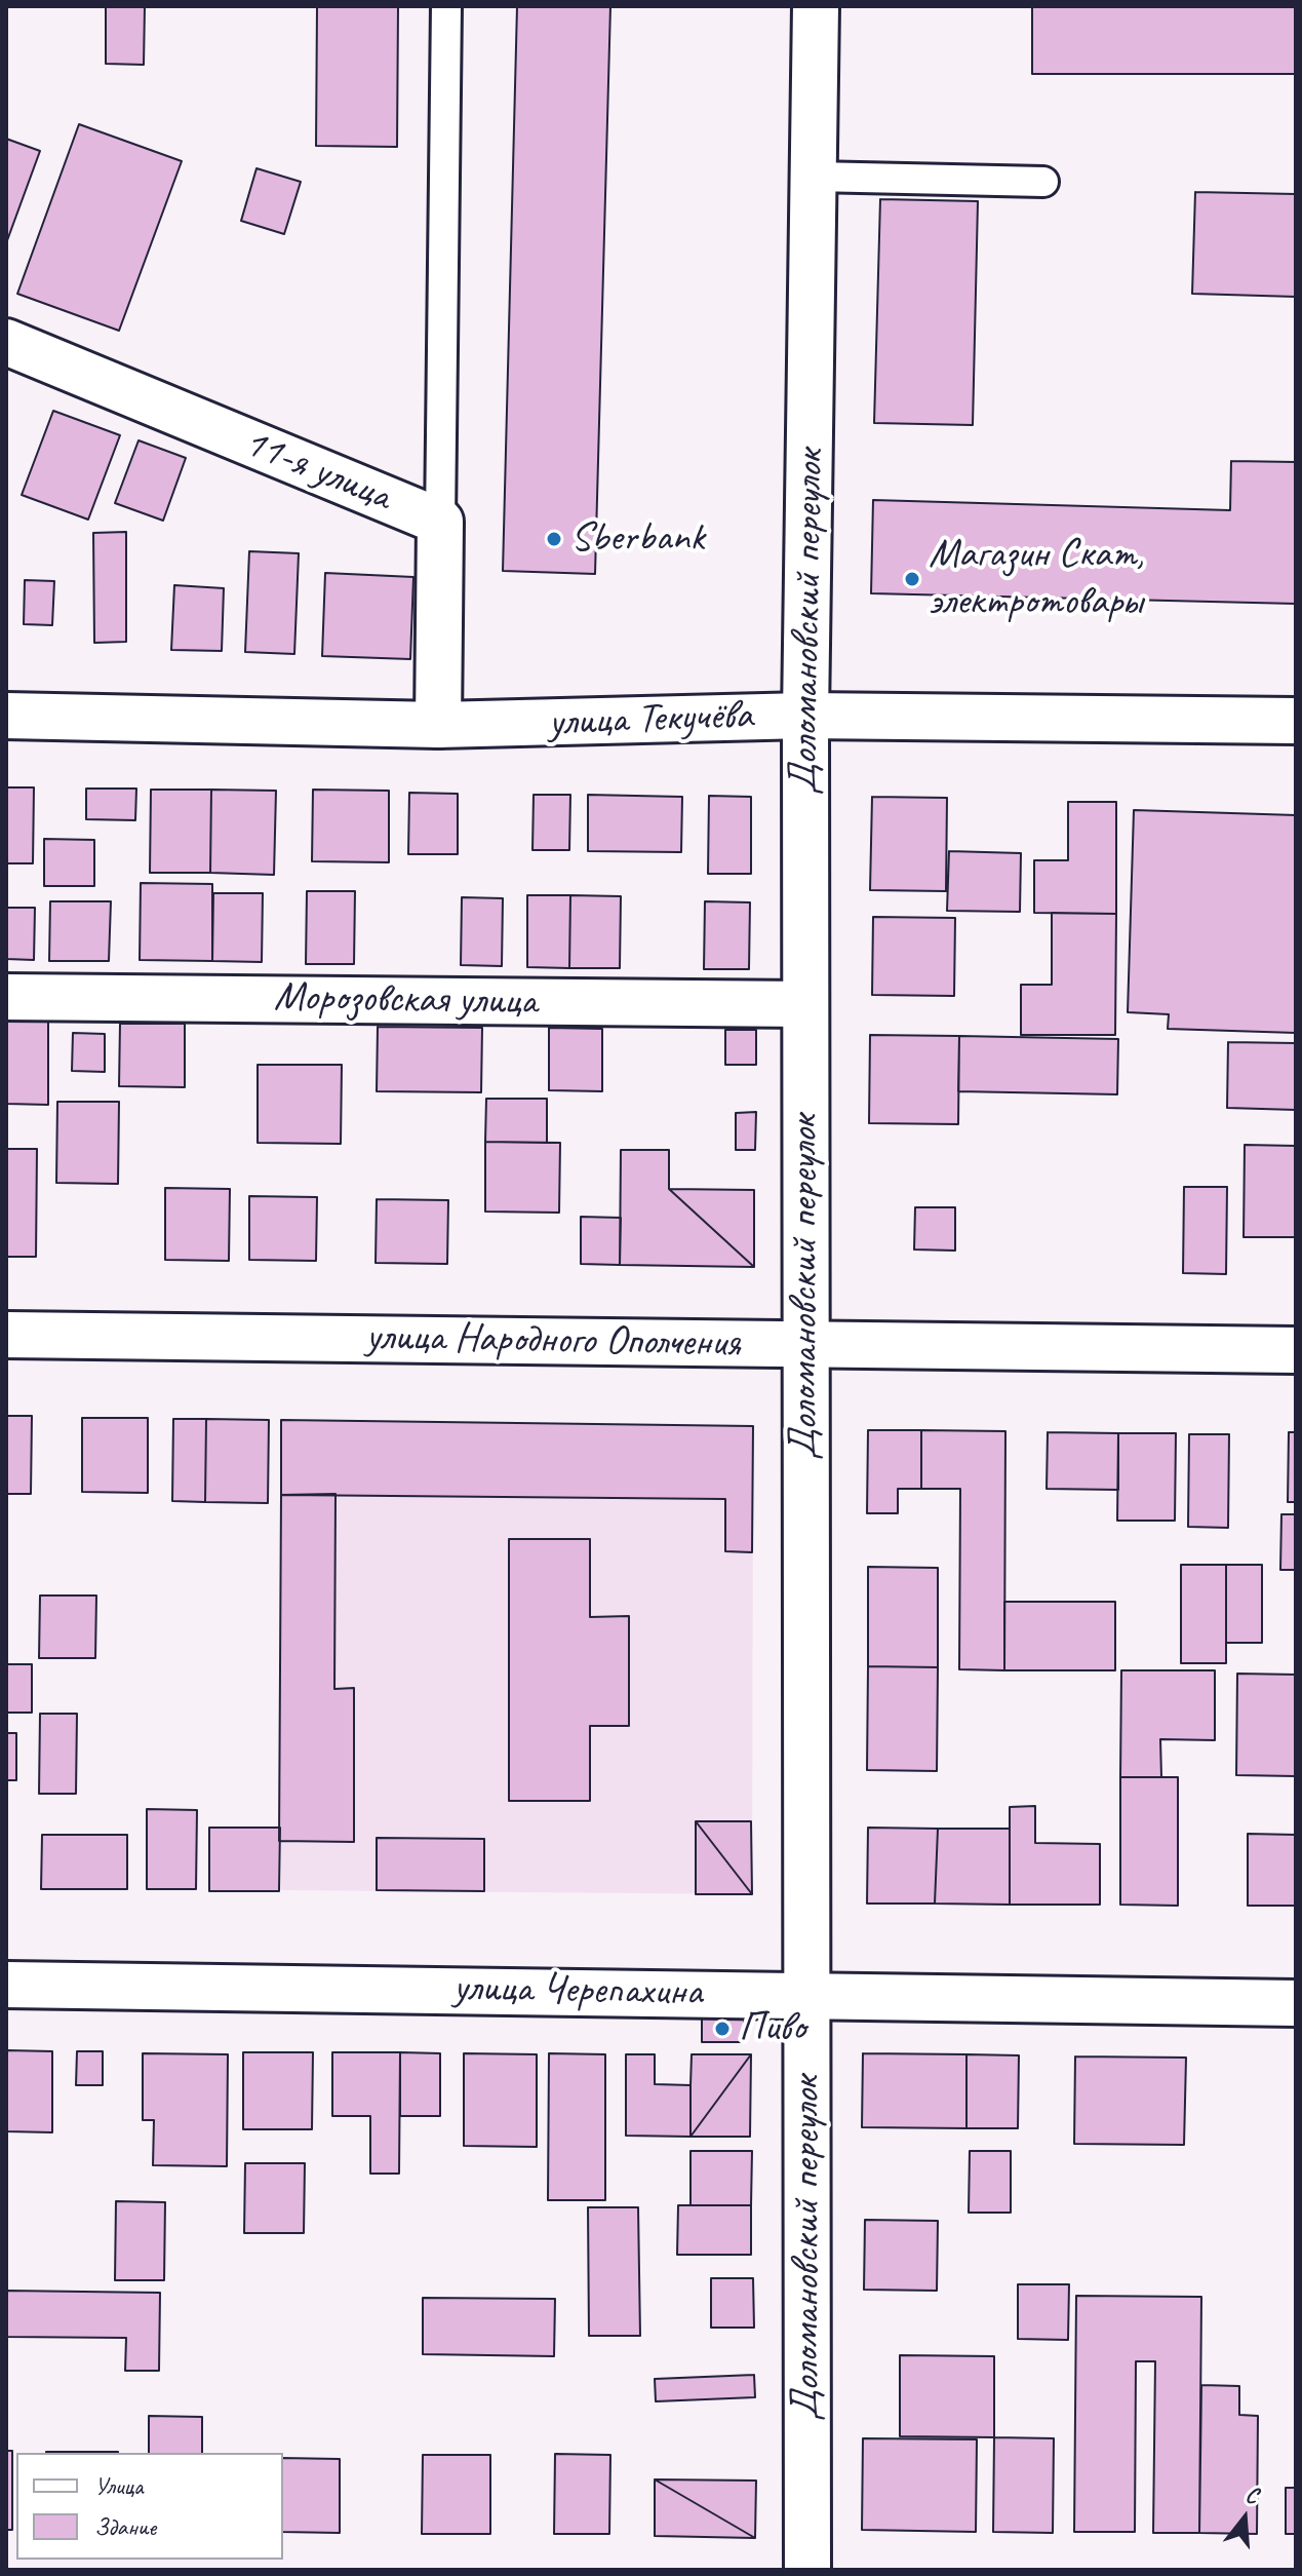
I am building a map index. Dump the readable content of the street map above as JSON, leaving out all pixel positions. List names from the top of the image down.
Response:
{
  "streets": {
    "street": [
      "11-я улица",
      "Доломановский переулок",
      "улица Текучёва",
      "Морозовская улица",
      "улица Народного Ополчения",
      "улица Черепахина"
    ]
  },
  "crossings": [
    ["11-я улица", "улица Текучёва"],
    ["Доломановский переулок", "улица Текучёва"],
    ["Доломановский переулок", "Морозовская улица"],
    ["Доломановский переулок", "улица Народного Ополчения"],
    ["Доломановский переулок", "улица Черепахина"]
  ],
  "places": ["Sberbank", "Магазин Скат, электротовары", "Пиво"],
  "legend": ["Улица", "Здание"],
  "north": "top"
}
